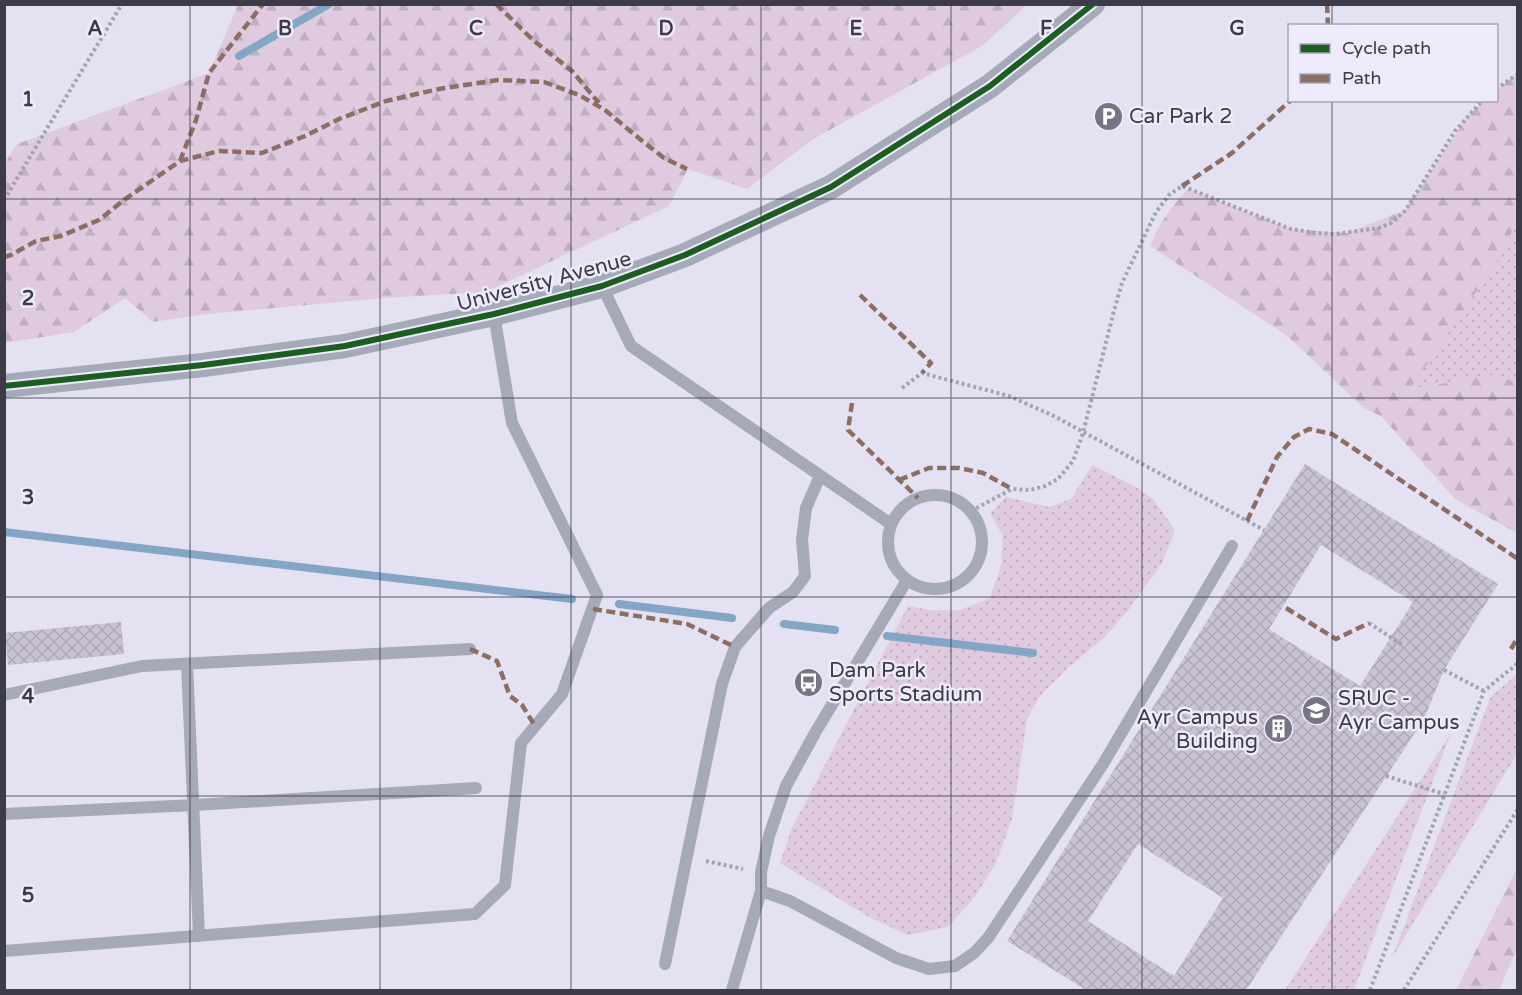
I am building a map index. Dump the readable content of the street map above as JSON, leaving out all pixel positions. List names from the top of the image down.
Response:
{
  "streets": {
    "street": ["University Avenue"]
  },
  "places": {
    "parking": ["Car Park 2"],
    "bus stop": ["Dam Park Sports Stadium"],
    "school or university": ["SRUC - Ayr Campus"],
    "building": ["Ayr Campus Building"]
  },
  "legend": ["Cycle path", "Path"],
  "grid": {
    "columns": [
      "A",
      "B",
      "C",
      "D",
      "E",
      "F",
      "G"
    ],
    "rows": [
      "1",
      "2",
      "3",
      "4",
      "5"
    ]
  }
}
